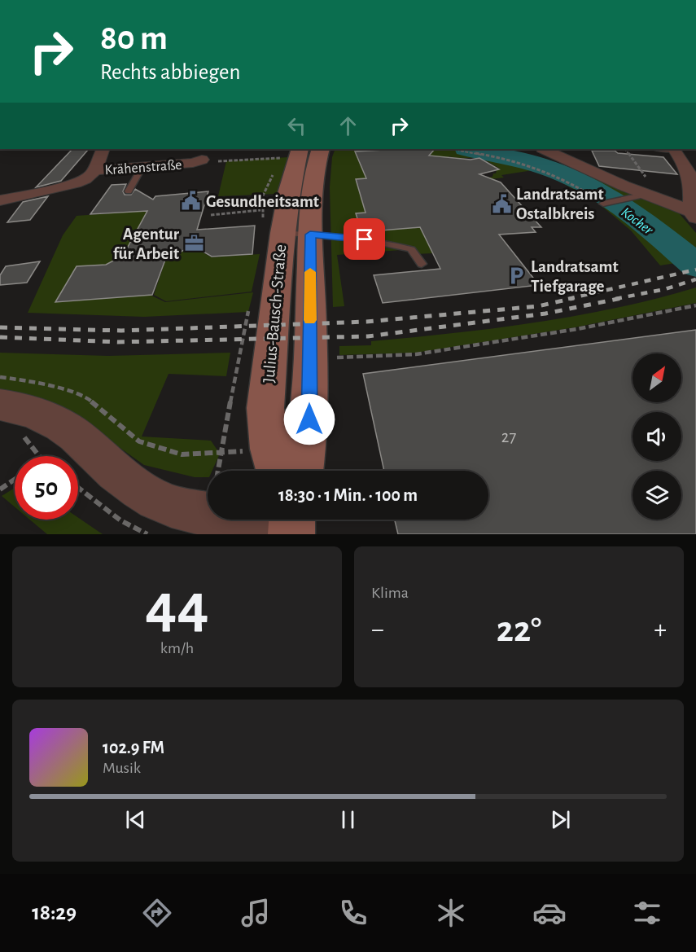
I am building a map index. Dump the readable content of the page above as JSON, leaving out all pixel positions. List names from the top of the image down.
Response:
{
  "streets": {
    "main road": ["Julius-Bausch-Straße"],
    "street": ["Krähenstraße"]
  },
  "crossings": [
    ["Krähenstraße", "Julius-Bausch-Straße"]
  ],
  "water": ["Kocher"],
  "places": {
    "public building": ["Gesundheitsamt", "Landratsamt Ostalbkreis"],
    "office": ["Agentur für Arbeit"],
    "parking": ["Landratsamt Tiefgarage"]
  },
  "house_numbers": ["27"],
  "north": "top right",
  "page": {
    "turn": ["80 m", "Rechts abbiegen"],
    "limit": "50",
    "trip": "18:30 · 1 Min. · 100 m",
    "tile": [
      ["44", "km/h"],
      "Klima"
    ],
    "heat": ["−", "22°", "+"],
    "song": ["102.9 FM", "Musik"],
    "tabs": "18:29"
  }
}
